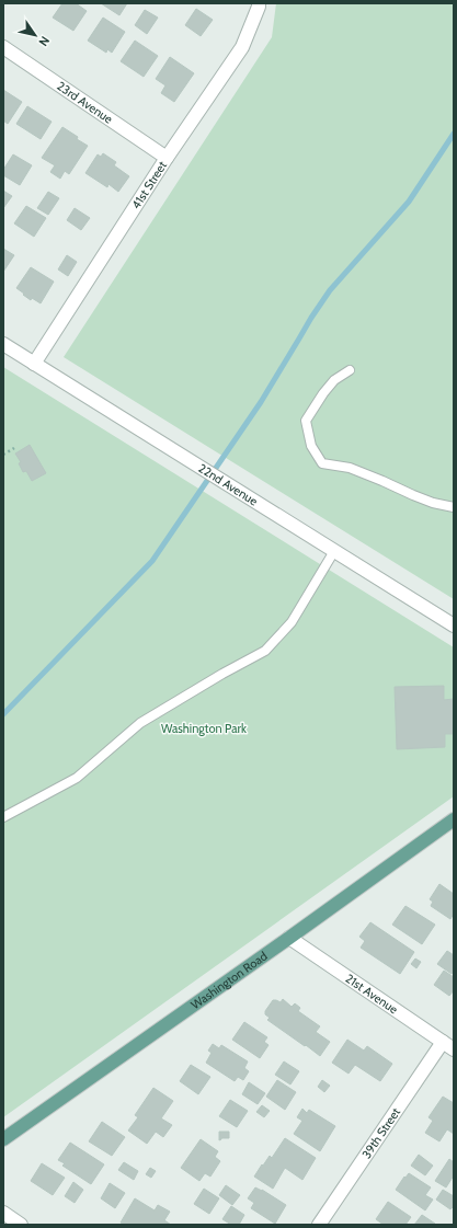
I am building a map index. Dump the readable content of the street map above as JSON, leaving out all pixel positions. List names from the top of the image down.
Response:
{
  "streets": {
    "main road": ["Washington Road"],
    "street": [
      "23rd Avenue",
      "41st Street",
      "22nd Avenue",
      "21st Avenue",
      "39th Street"
    ]
  },
  "crossings": [
    ["23rd Avenue", "41st Street"],
    ["41st Street", "22nd Avenue"],
    ["Washington Road", "21st Avenue"],
    ["21st Avenue", "39th Street"]
  ],
  "parks": ["Washington Park"],
  "north": "bottom right"
}
